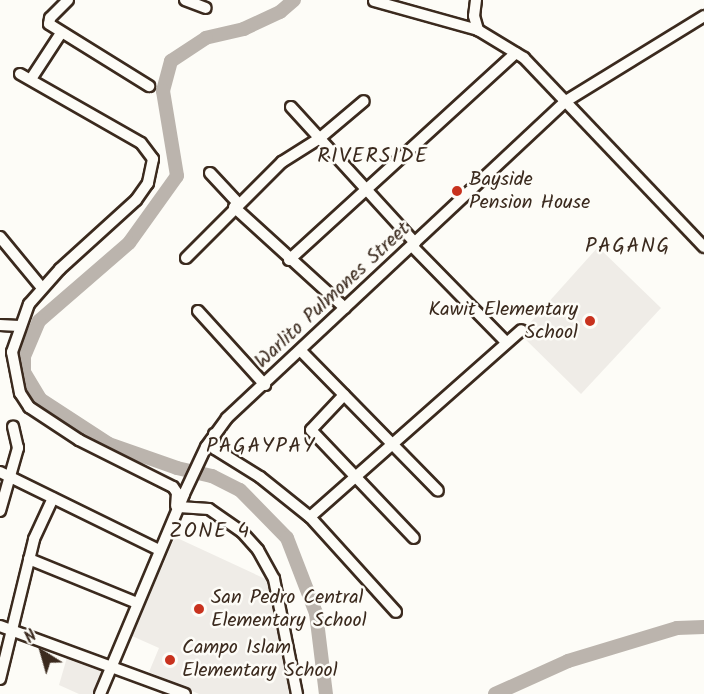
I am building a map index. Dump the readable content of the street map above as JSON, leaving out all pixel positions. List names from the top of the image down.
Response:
{
  "streets": {
    "street": ["Warlito Pulmones Street"]
  },
  "districts": [
    "RIVERSIDE",
    "PAGANG",
    "PAGAYPAY",
    "ZONE 4"
  ],
  "places": [
    "Bayside Pension House",
    "Kawit Elementary School",
    "San Pedro Central Elementary School",
    "Campo Islam Elementary School"
  ],
  "north": "top left"
}
